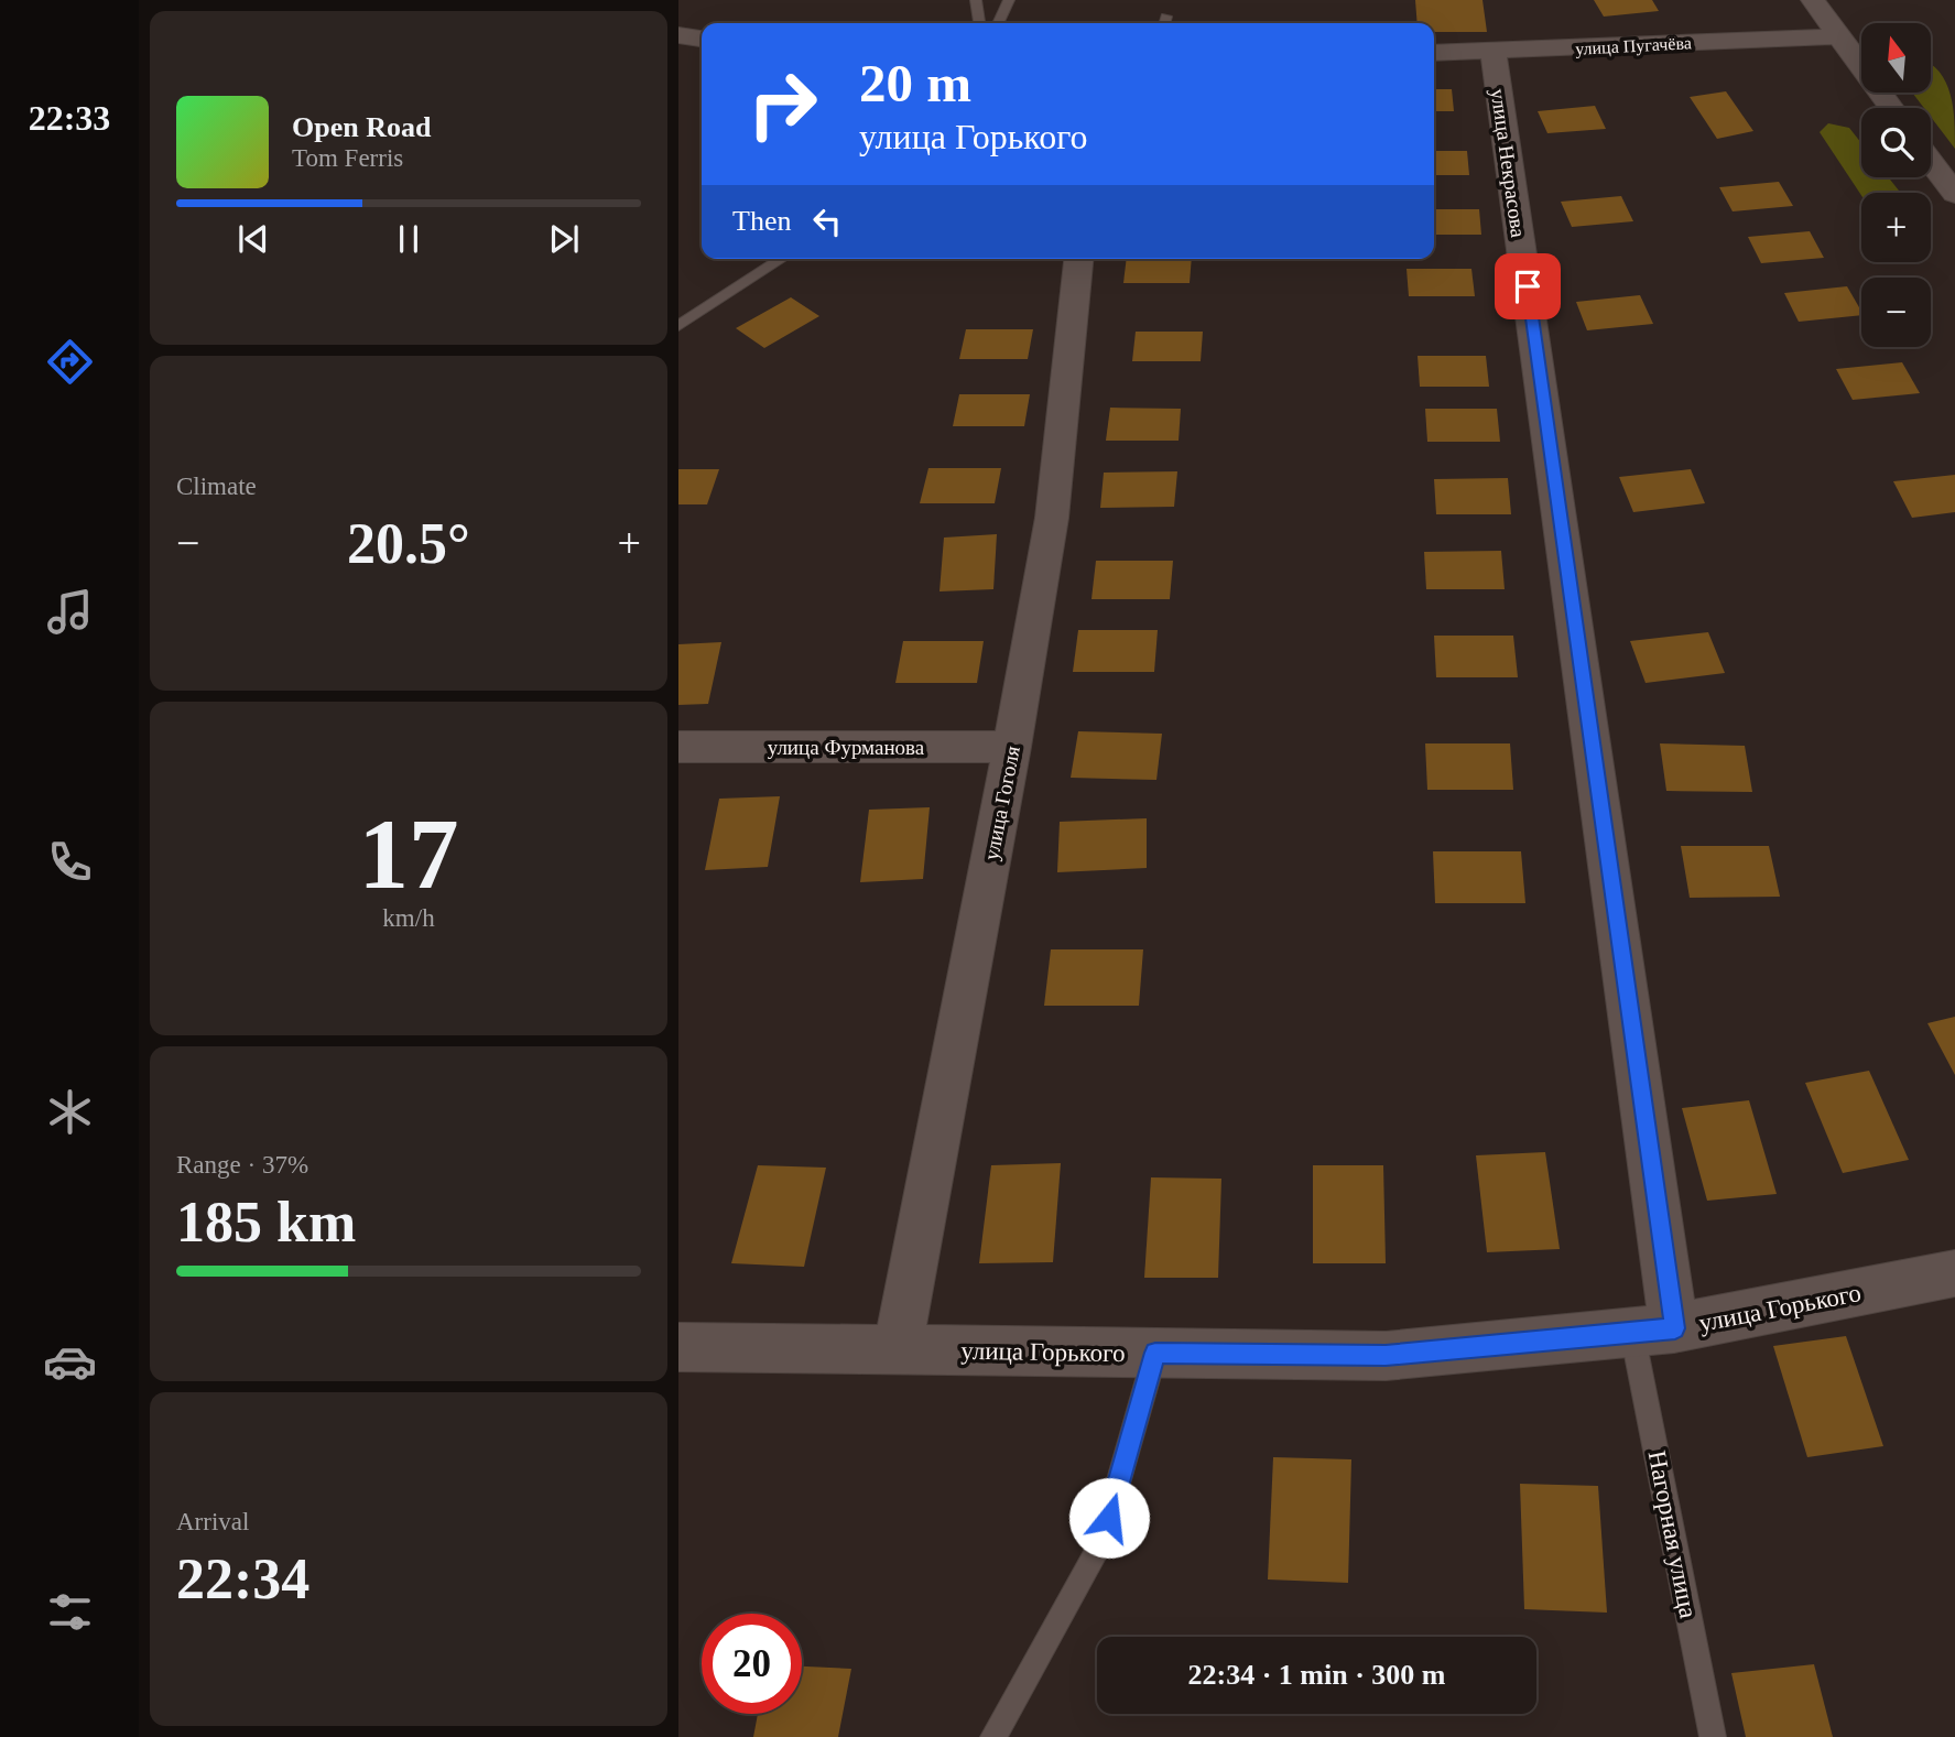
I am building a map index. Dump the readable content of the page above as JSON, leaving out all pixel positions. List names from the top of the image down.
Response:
{
  "streets": {
    "street": [
      "улица Пугачёва",
      "улица Некрасова",
      "улица Фурманова",
      "улица Гоголя",
      "улица Горького"
    ],
    "lane": ["Нагорная улица"]
  },
  "crossings": [
    ["улица Пугачёва", "улица Некрасова"],
    ["улица Некрасова", "улица Горького"],
    ["улица Некрасова", "Нагорная улица"],
    ["улица Фурманова", "улица Гоголя"],
    ["улица Гоголя", "улица Горького"],
    ["улица Горького", "Нагорная улица"]
  ],
  "north": "top",
  "page": {
    "tabs": "22:33",
    "map_buttons": ["+", "−"],
    "turn": ["20 m", "улица Горького"],
    "song": ["Open Road", "Tom Ferris"],
    "then": "Then",
    "tile": [
      "Climate",
      ["17", "km/h"],
      ["Range · 37%", "185 km"],
      ["Arrival", "22:34"]
    ],
    "heat": ["−", "20.5°", "+"],
    "limit": "20",
    "trip": "22:34 · 1 min · 300 m"
  }
}
